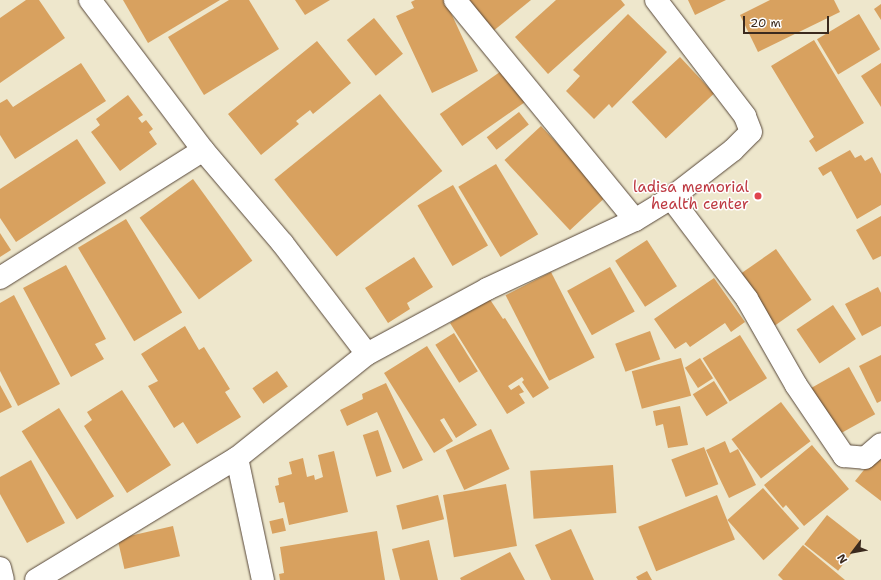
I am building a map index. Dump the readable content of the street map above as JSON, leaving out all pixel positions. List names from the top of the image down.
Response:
{
  "places": ["ladisa memorial health center"],
  "scale_bar": "20 m",
  "north": "bottom left"
}
